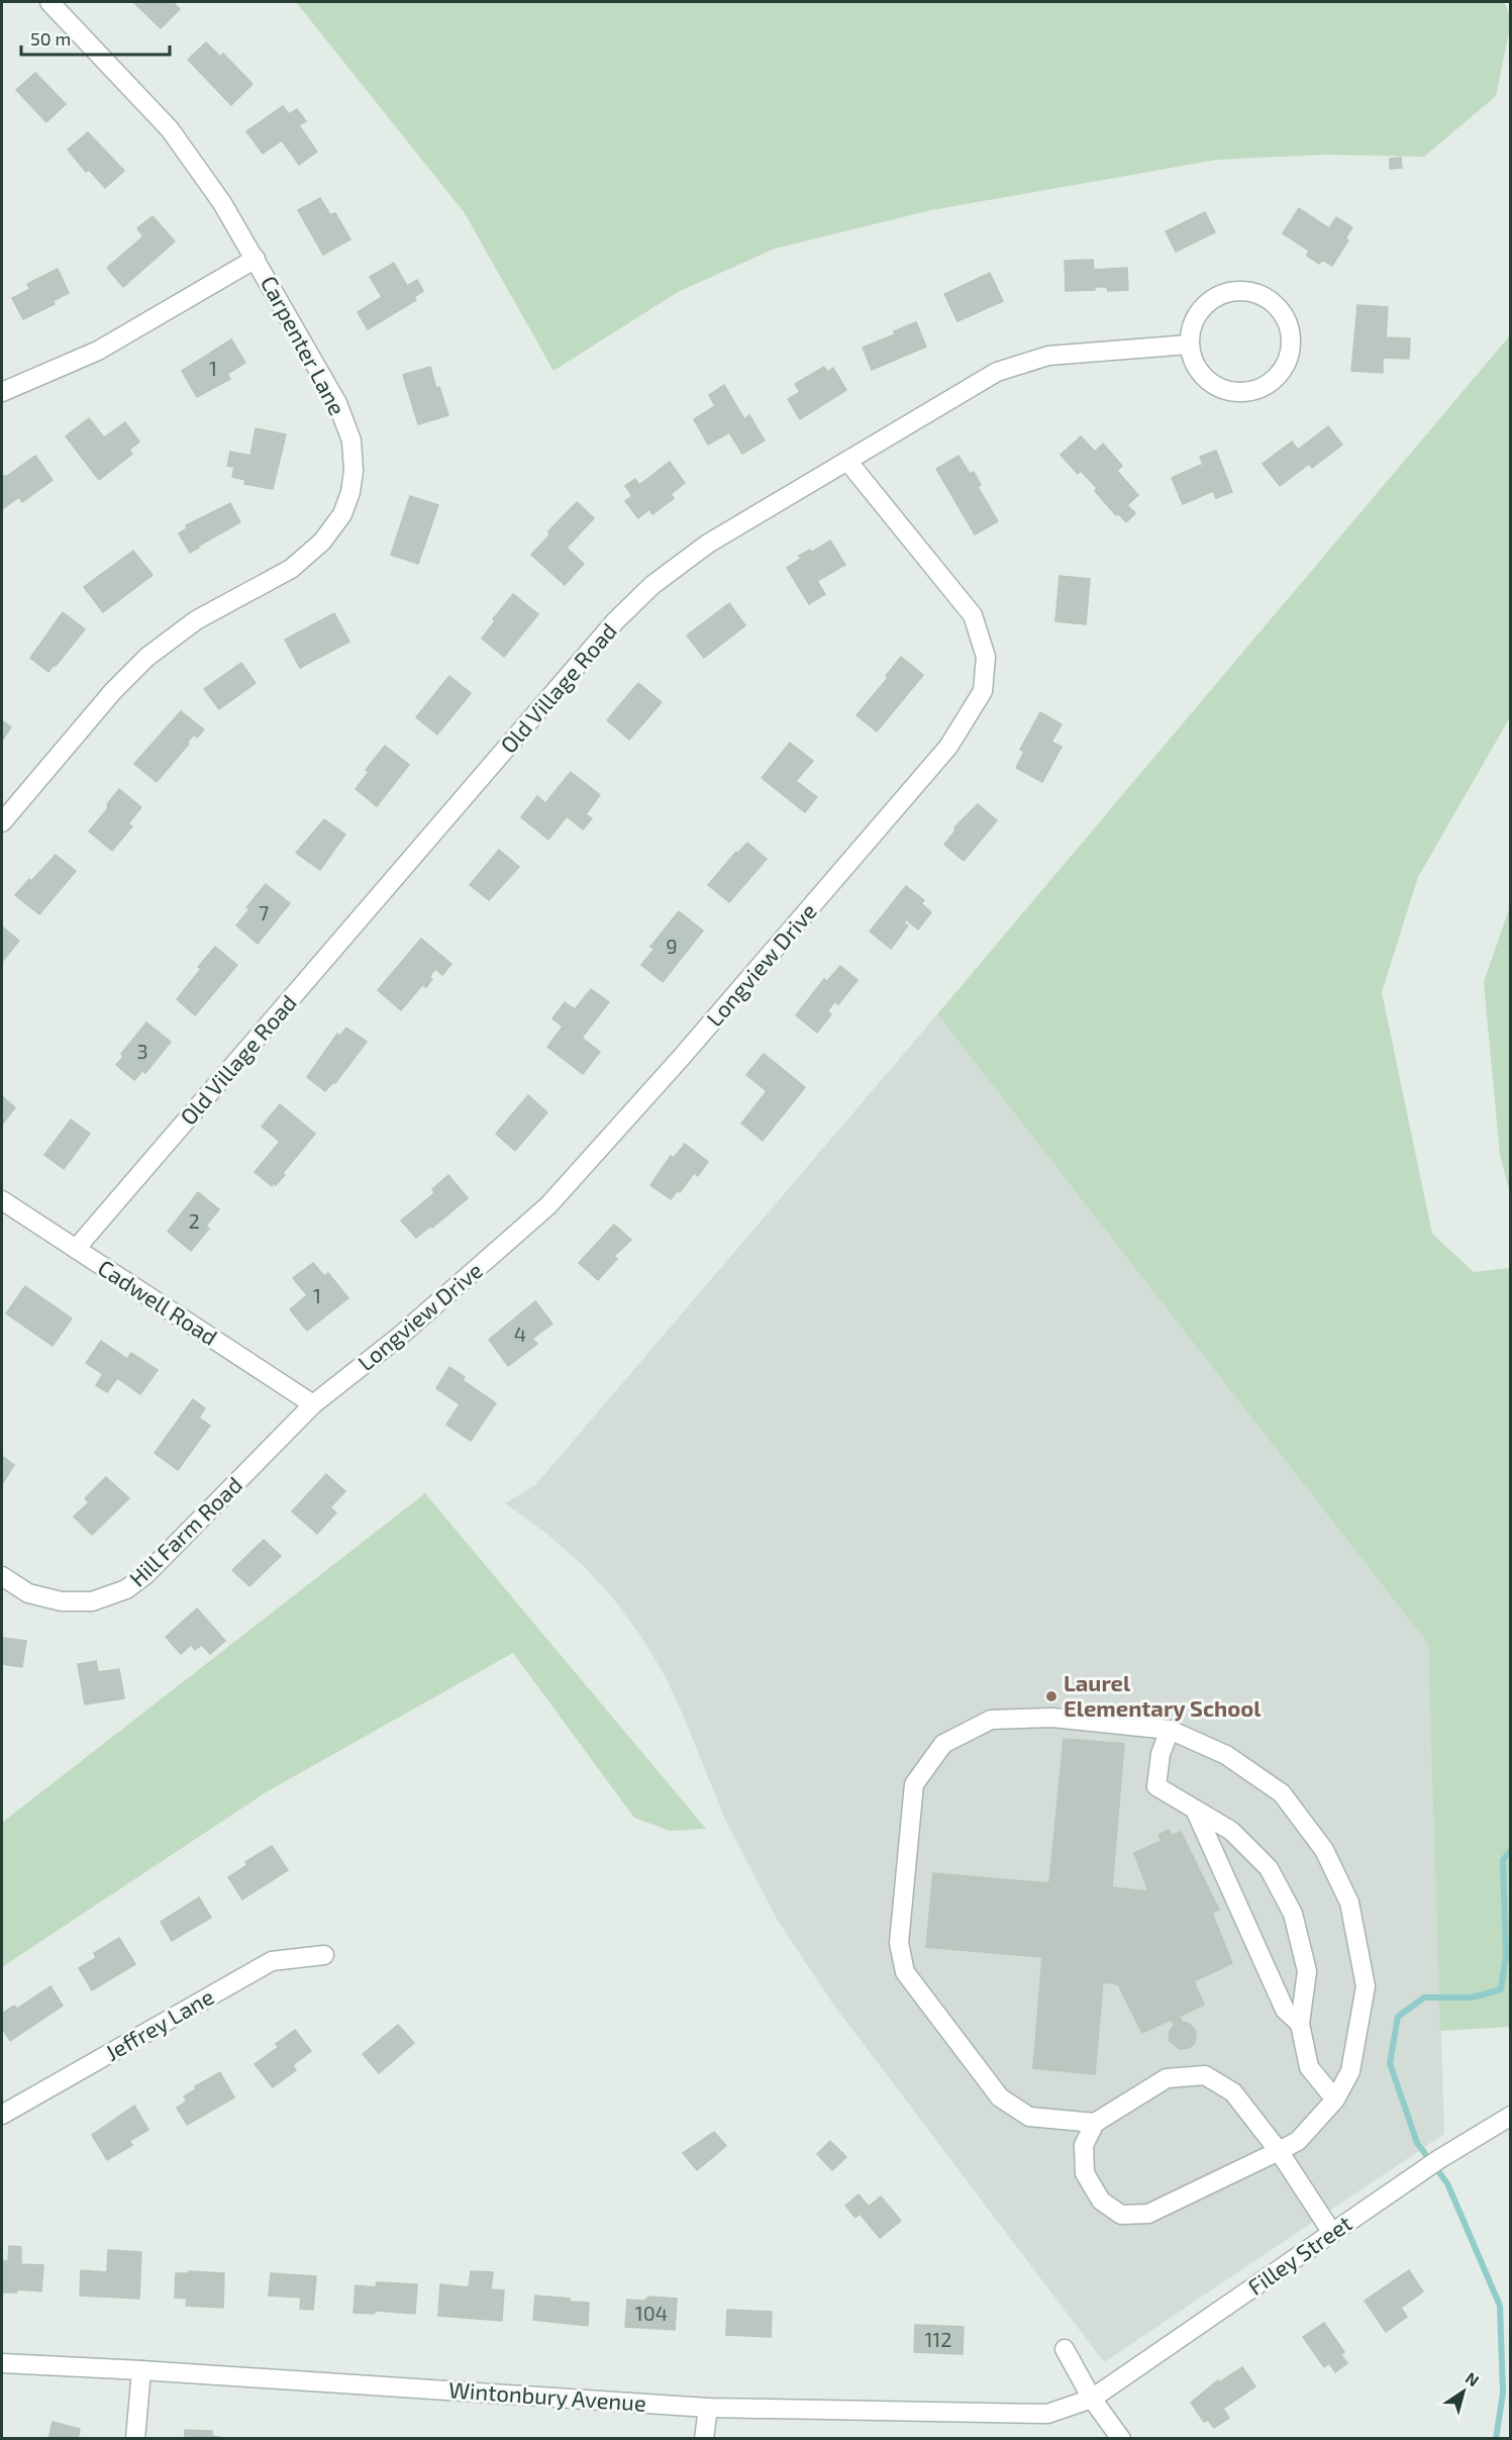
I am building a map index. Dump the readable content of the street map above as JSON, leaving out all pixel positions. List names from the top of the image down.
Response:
{
  "streets": {
    "street": [
      "Carpenter Lane",
      "Old Village Road",
      "Longview Drive",
      "Cadwell Road",
      "Hill Farm Road",
      "Jeffrey Lane",
      "Filley Street",
      "Wintonbury Avenue"
    ]
  },
  "crossings": [
    ["Old Village Road", "Longview Drive"],
    ["Old Village Road", "Cadwell Road"],
    ["Longview Drive", "Cadwell Road"],
    ["Longview Drive", "Hill Farm Road"],
    ["Cadwell Road", "Hill Farm Road"],
    ["Filley Street", "Wintonbury Avenue"]
  ],
  "places": ["Laurel Elementary School"],
  "house_numbers": [
    "1",
    "7",
    "9",
    "3",
    "2",
    "1",
    "4",
    "104",
    "112"
  ],
  "scale_bar": "50 m",
  "north": "top right"
}
